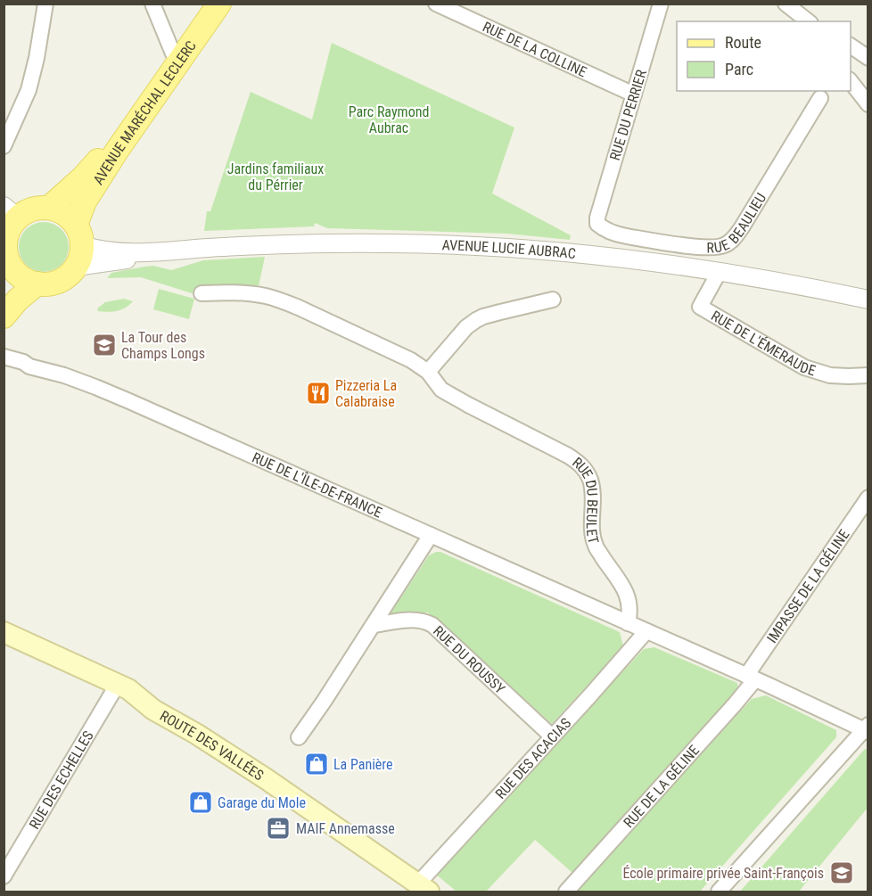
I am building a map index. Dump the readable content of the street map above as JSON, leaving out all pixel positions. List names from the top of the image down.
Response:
{
  "streets": {
    "main road": ["AVENUE MARÉCHAL LECLERC", "ROUTE DES VALLÉES"],
    "street": [
      "RUE DE LA COLLINE",
      "RUE DU PERRIER",
      "RUE BEAULIEU",
      "AVENUE LUCIE AUBRAC",
      "RUE DE L'ÉMERAUDE",
      "RUE DE L'ÎLE-DE-FRANCE",
      "RUE DU BEULET",
      "IMPASSE DE LA GÉLINE",
      "RUE DU ROUSSY",
      "RUE DES ACACIAS",
      "RUE DES ECHELLES",
      "RUE DE LA GÉLINE"
    ]
  },
  "crossings": [
    ["RUE DE LA COLLINE", "RUE DU PERRIER"],
    ["AVENUE MARÉCHAL LECLERC", "AVENUE LUCIE AUBRAC"],
    ["RUE DU PERRIER", "RUE BEAULIEU"],
    ["AVENUE LUCIE AUBRAC", "RUE DE L'ÉMERAUDE"],
    ["RUE DE L'ÎLE-DE-FRANCE", "RUE DU BEULET"],
    ["IMPASSE DE LA GÉLINE", "RUE DE LA GÉLINE"],
    ["RUE DU ROUSSY", "RUE DES ACACIAS"],
    ["ROUTE DES VALLÉES", "RUE DES ACACIAS"],
    ["ROUTE DES VALLÉES", "RUE DES ECHELLES"]
  ],
  "parks": ["Parc Raymond Aubrac", "Jardins familiaux du Pérrier"],
  "places": {
    "school or university": ["La Tour des Champs Longs", "École primaire privée Saint-François"],
    "restaurant": ["Pizzeria La Calabraise"],
    "shop": ["La Panière", "Garage du Mole"],
    "office": ["MAIF Annemasse"]
  },
  "legend": ["Route", "Parc"]
}
